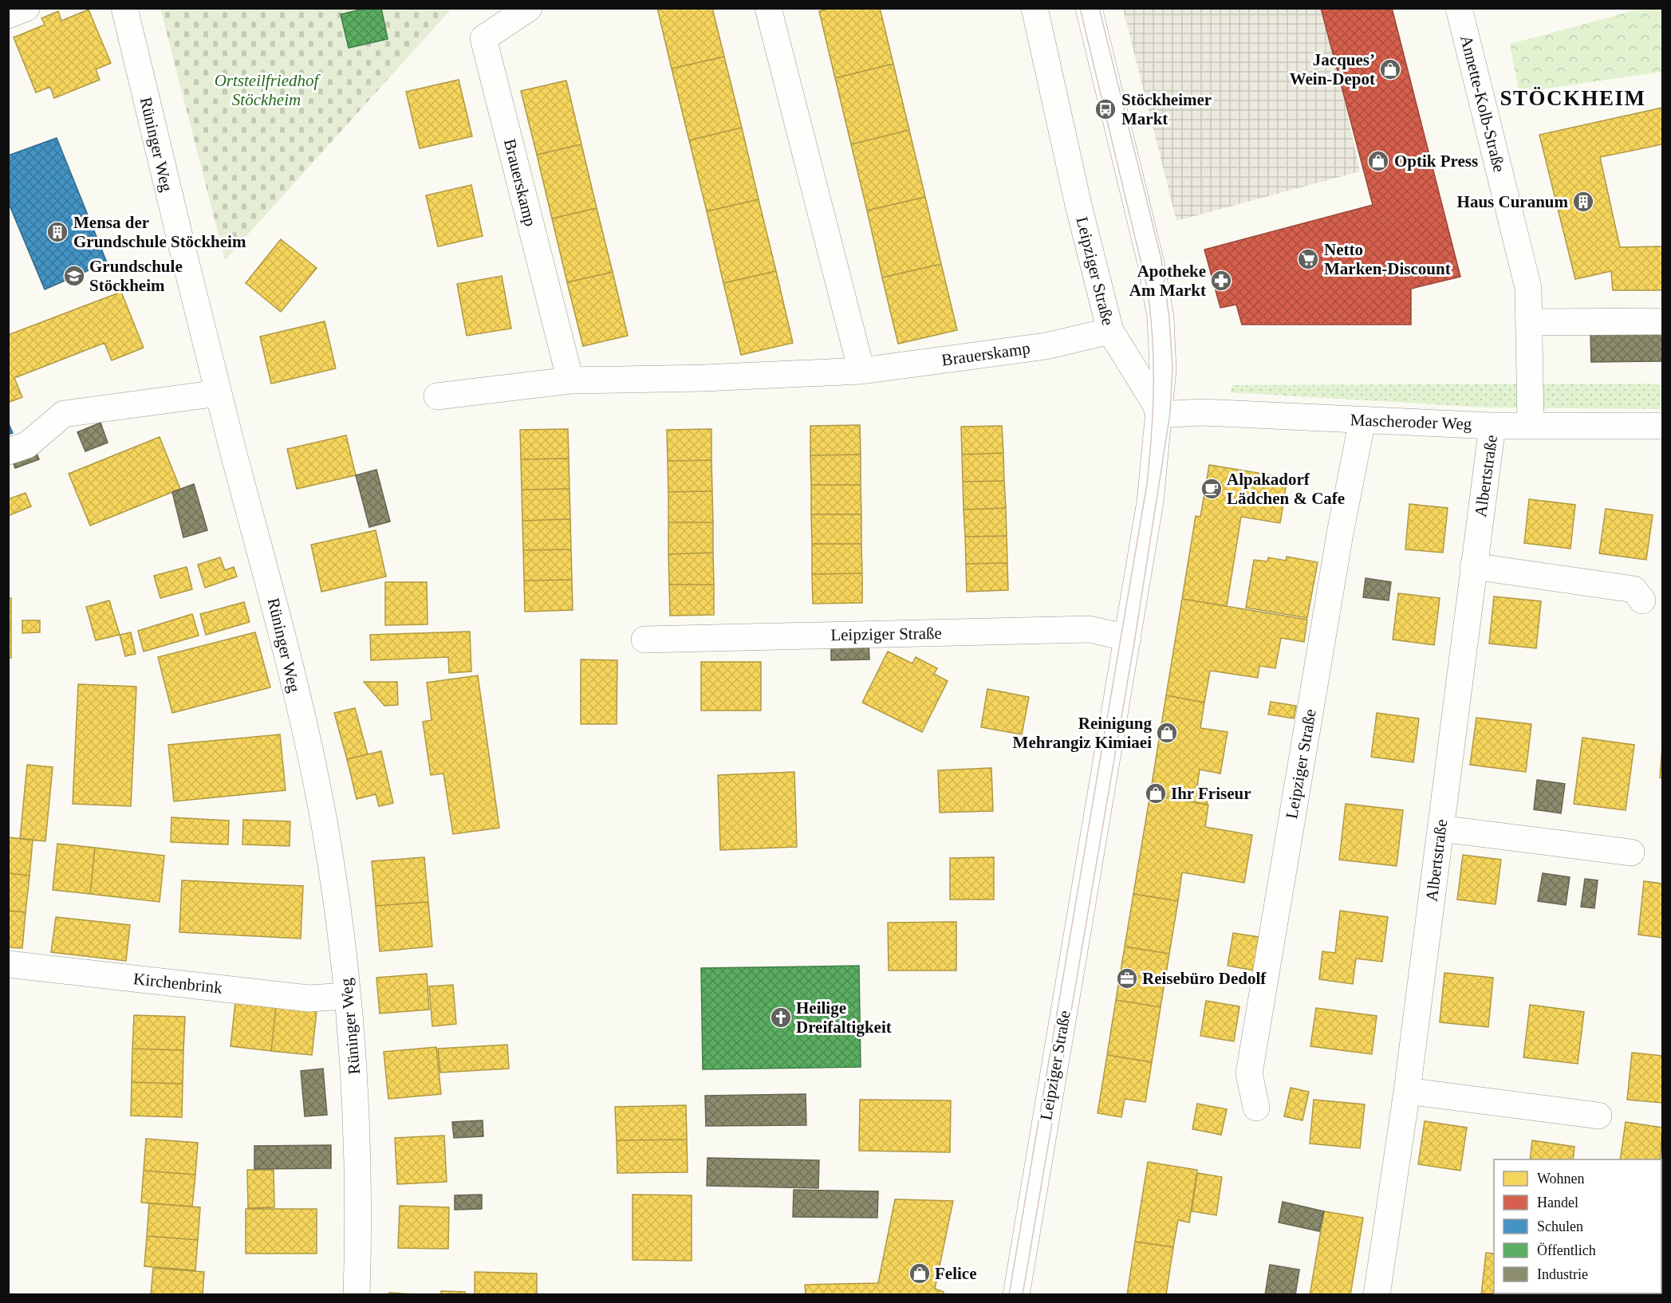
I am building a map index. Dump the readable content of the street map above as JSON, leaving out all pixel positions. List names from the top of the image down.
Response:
{
  "streets": {
    "street": [
      "Annette-Kolb-Straße",
      "Rüninger Weg",
      "Brauerskamp",
      "Leipziger Straße",
      "Mascheroder Weg",
      "Albertstraße",
      "Kirchenbrink"
    ]
  },
  "crossings": [
    ["Annette-Kolb-Straße", "Mascheroder Weg"],
    ["Rüninger Weg", "Kirchenbrink"],
    ["Brauerskamp", "Leipziger Straße"],
    ["Leipziger Straße", "Mascheroder Weg"],
    ["Mascheroder Weg", "Albertstraße"]
  ],
  "districts": ["STÖCKHEIM"],
  "parks": ["Ortsteilfriedhof Stöckheim"],
  "places": {
    "shop": [
      "Jacques’ Wein-Depot",
      "Optik Press",
      "Reinigung Mehrangiz Kimiaei",
      "Ihr Friseur",
      "Felice"
    ],
    "bus stop": ["Stöckheimer Markt"],
    "building": ["Haus Curanum", "Mensa der Grundschule Stöckheim"],
    "supermarket": ["Netto Marken-Discount"],
    "school or university": ["Grundschule Stöckheim"],
    "pharmacy": ["Apotheke Am Markt"],
    "cafe": ["Alpakadorf Lädchen & Cafe"],
    "office": ["Reisebüro Dedolf"],
    "church": ["Heilige Dreifaltigkeit"]
  },
  "legend": [
    "Wohnen",
    "Handel",
    "Schulen",
    "Öffentlich",
    "Industrie"
  ]
}
